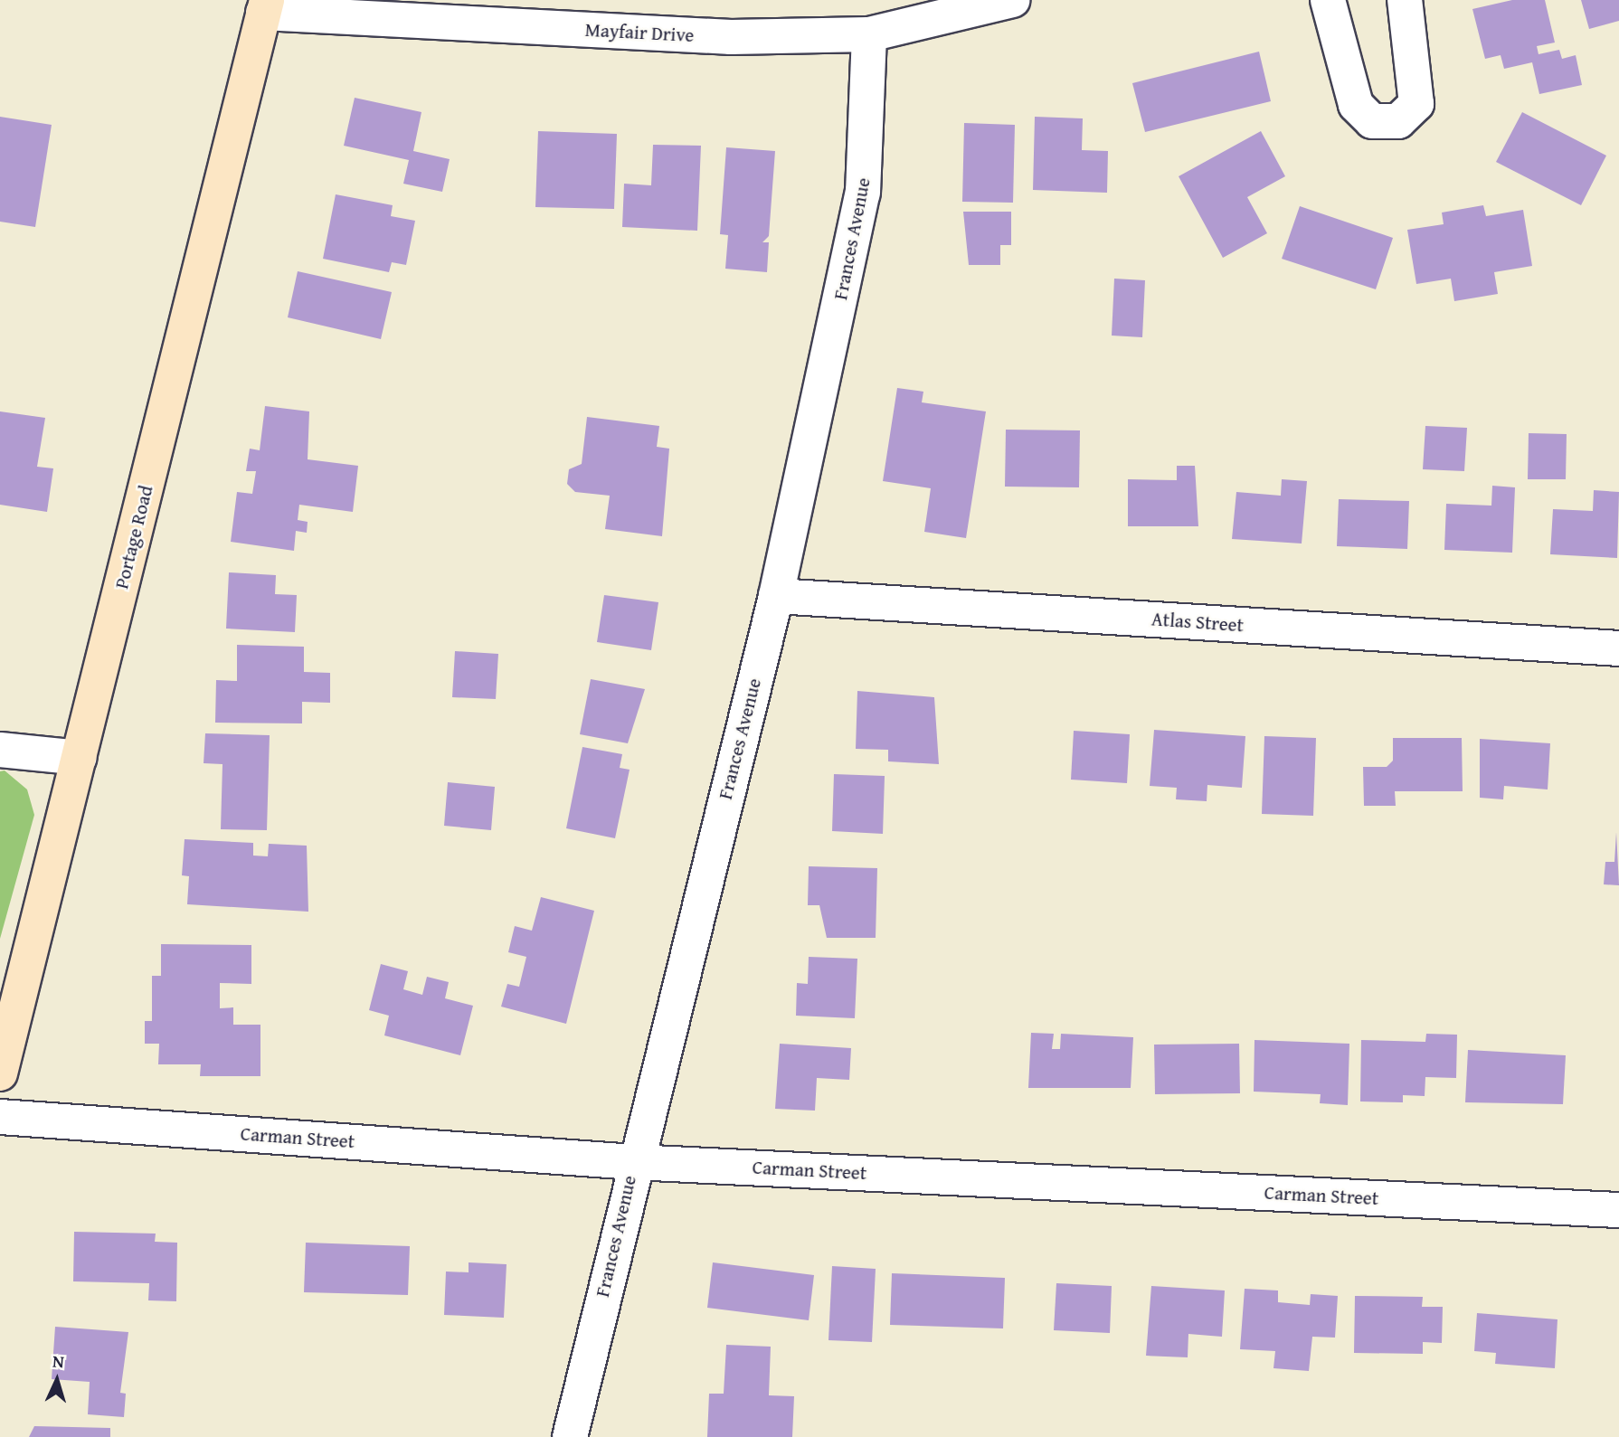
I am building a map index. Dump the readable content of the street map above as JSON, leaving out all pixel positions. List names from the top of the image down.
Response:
{
  "streets": {
    "street": [
      "Mayfair Drive",
      "Frances Avenue",
      "Portage Road",
      "Atlas Street",
      "Carman Street"
    ]
  },
  "crossings": [
    ["Mayfair Drive", "Frances Avenue"],
    ["Mayfair Drive", "Portage Road"],
    ["Frances Avenue", "Atlas Street"],
    ["Frances Avenue", "Carman Street"]
  ],
  "north": "top"
}
